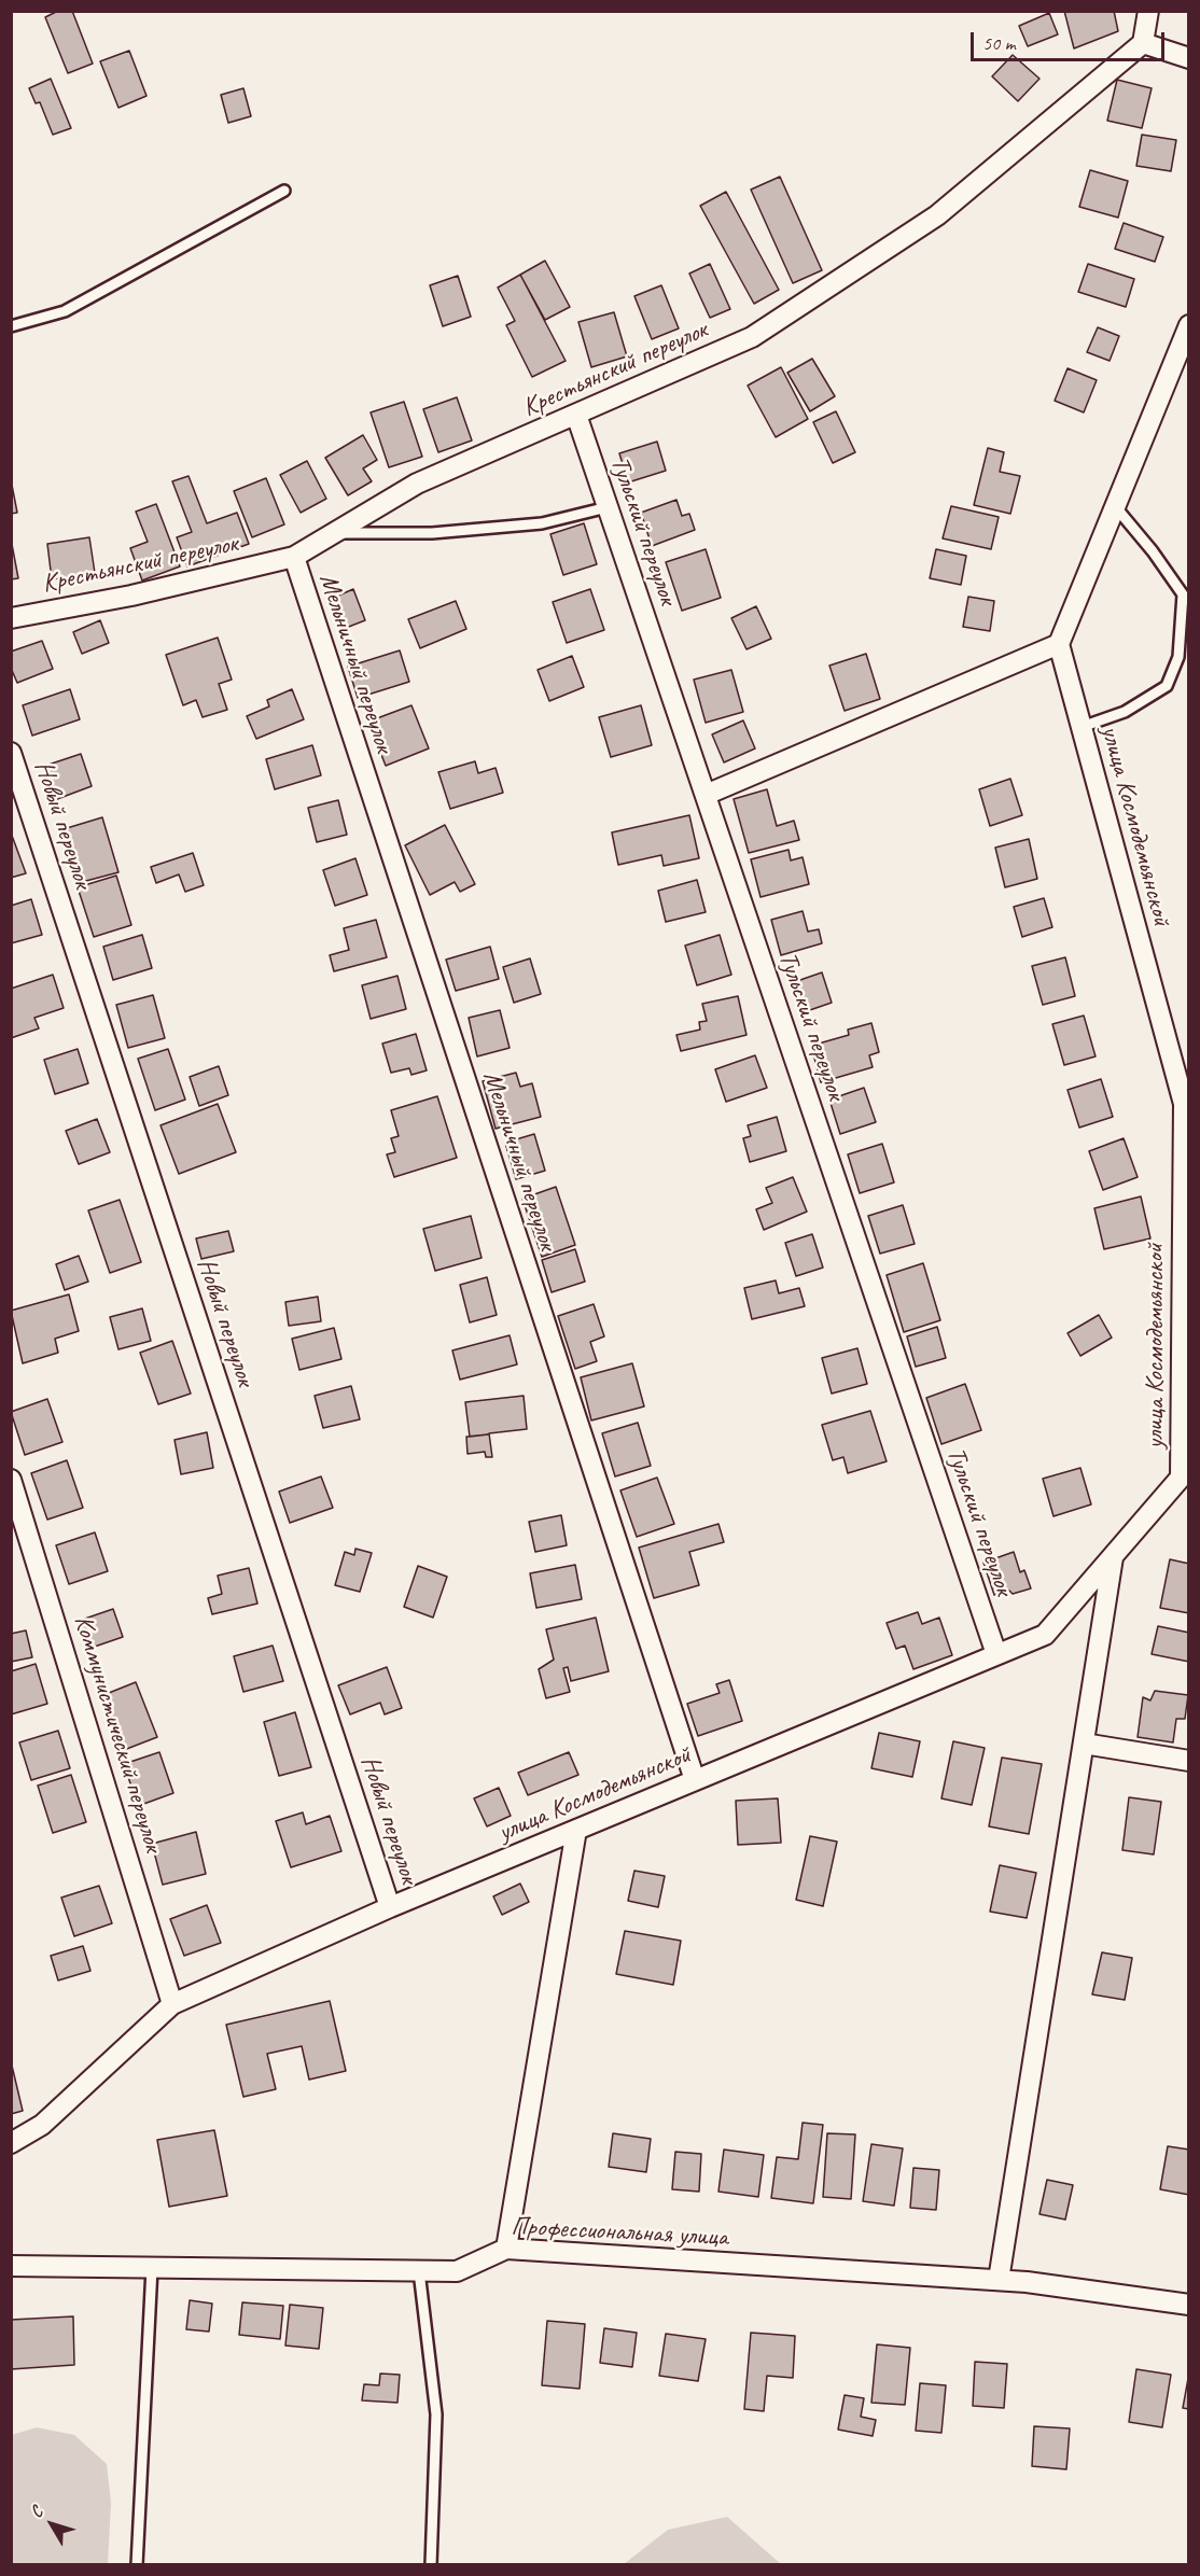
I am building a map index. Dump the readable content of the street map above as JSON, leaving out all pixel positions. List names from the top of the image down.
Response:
{
  "streets": {
    "street": [
      "Крестьянский переулок",
      "Тульский переулок",
      "Мельничный переулок",
      "Новый переулок",
      "улица Космодемьянской",
      "Коммунистический переулок",
      "Профессиональная улица"
    ]
  },
  "crossings": [
    ["Крестьянский переулок", "Тульский переулок"],
    ["Крестьянский переулок", "Мельничный переулок"],
    ["Тульский переулок", "улица Космодемьянской"],
    ["Мельничный переулок", "улица Космодемьянской"],
    ["Новый переулок", "улица Космодемьянской"],
    ["улица Космодемьянской", "Коммунистический переулок"]
  ],
  "scale_bar": "50 m",
  "north": "top left"
}
